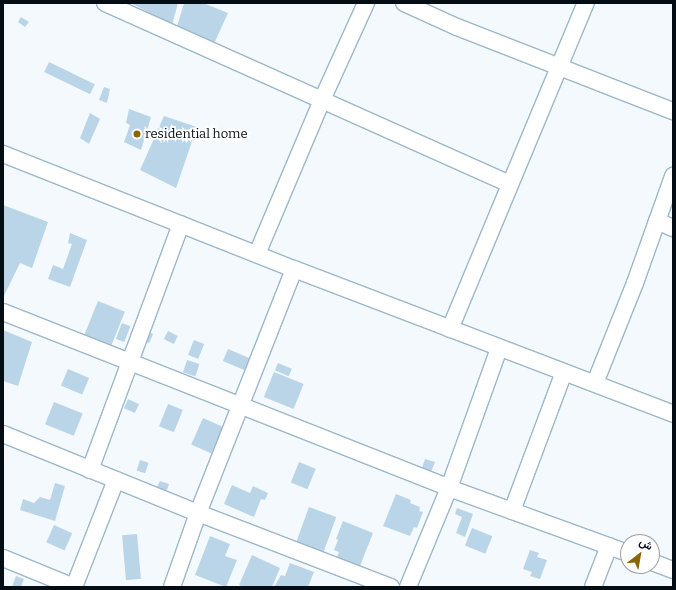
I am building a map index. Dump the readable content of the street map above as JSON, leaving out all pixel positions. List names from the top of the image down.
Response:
{
  "places": ["residential home"],
  "north": "top right"
}
